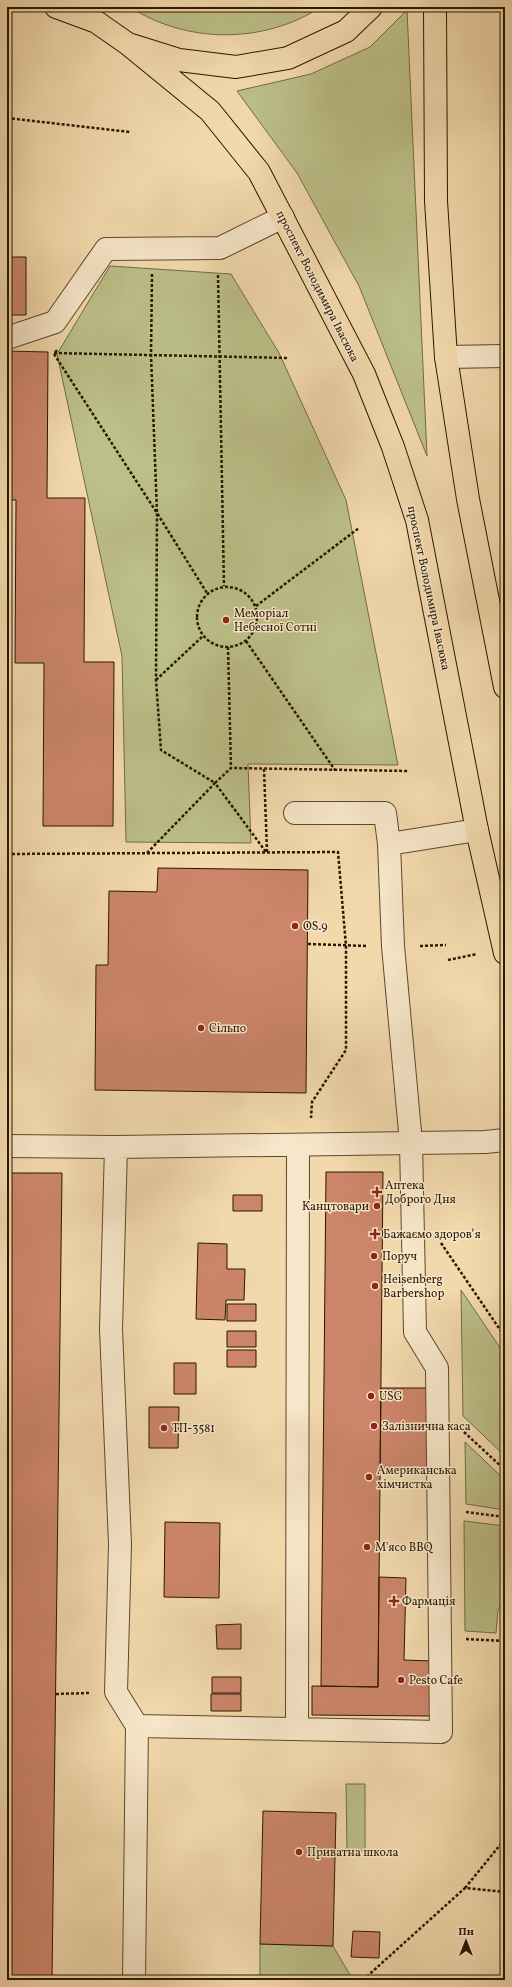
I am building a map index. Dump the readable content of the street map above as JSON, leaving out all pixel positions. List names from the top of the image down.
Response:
{
  "streets": {
    "main road": ["проспект Володимира Івасюка"]
  },
  "places": {
    "other": [
      "Меморіал Небесної Сотні",
      "OS.9",
      "Сільпо",
      "Канцтовари",
      "Поруч",
      "Heisenberg Barbershop",
      "USG",
      "Залізнична каса",
      "ТП-3581",
      "Американська хімчистка",
      "M'ясо BBQ",
      "Pesto Cafe",
      "Приватна школа"
    ],
    "health": ["Аптека Доброго Дня", "Бажаємо здоровʼя", "Фармація"]
  },
  "north": "top"
}
